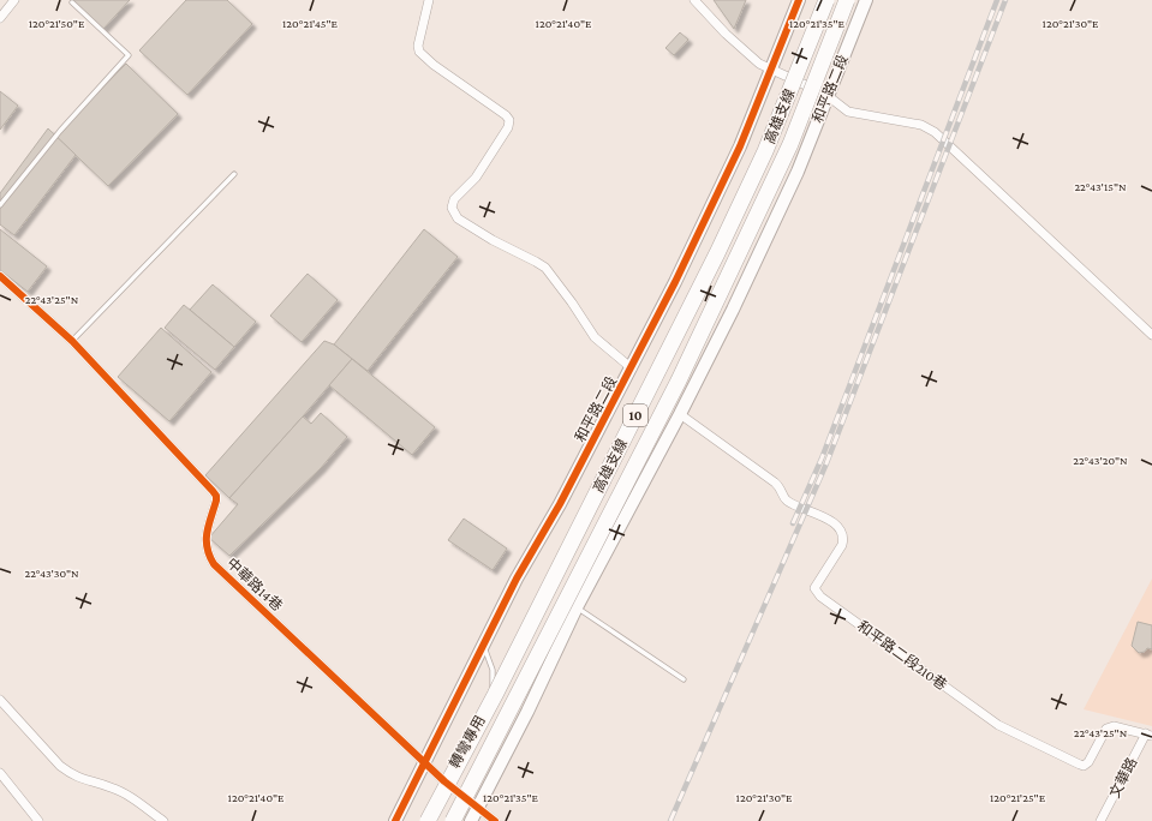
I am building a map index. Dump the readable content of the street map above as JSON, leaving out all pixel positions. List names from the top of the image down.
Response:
{
  "streets": {
    "highway": ["高雄支線", "10"],
    "street": [
      "和平路二段",
      "中華路14巷",
      "和平路二段210巷",
      "文華路"
    ],
    "lane": ["轉彎專用"]
  },
  "crossings": [
    ["和平路二段", "中華路14巷"],
    ["和平路二段", "和平路二段210巷"],
    ["和平路二段", "轉彎專用"],
    ["中華路14巷", "轉彎專用"],
    ["和平路二段210巷", "文華路"]
  ],
  "coordinates": [
    "120°21'45\"E",
    "120°21'40\"E",
    "120°21'35\"E",
    "120°21'30\"E",
    "120°21'50\"E",
    "22°43'15\"N",
    "22°43'25\"N",
    "22°43'20\"N",
    "22°43'30\"N",
    "120°21'25\"E"
  ]
}
